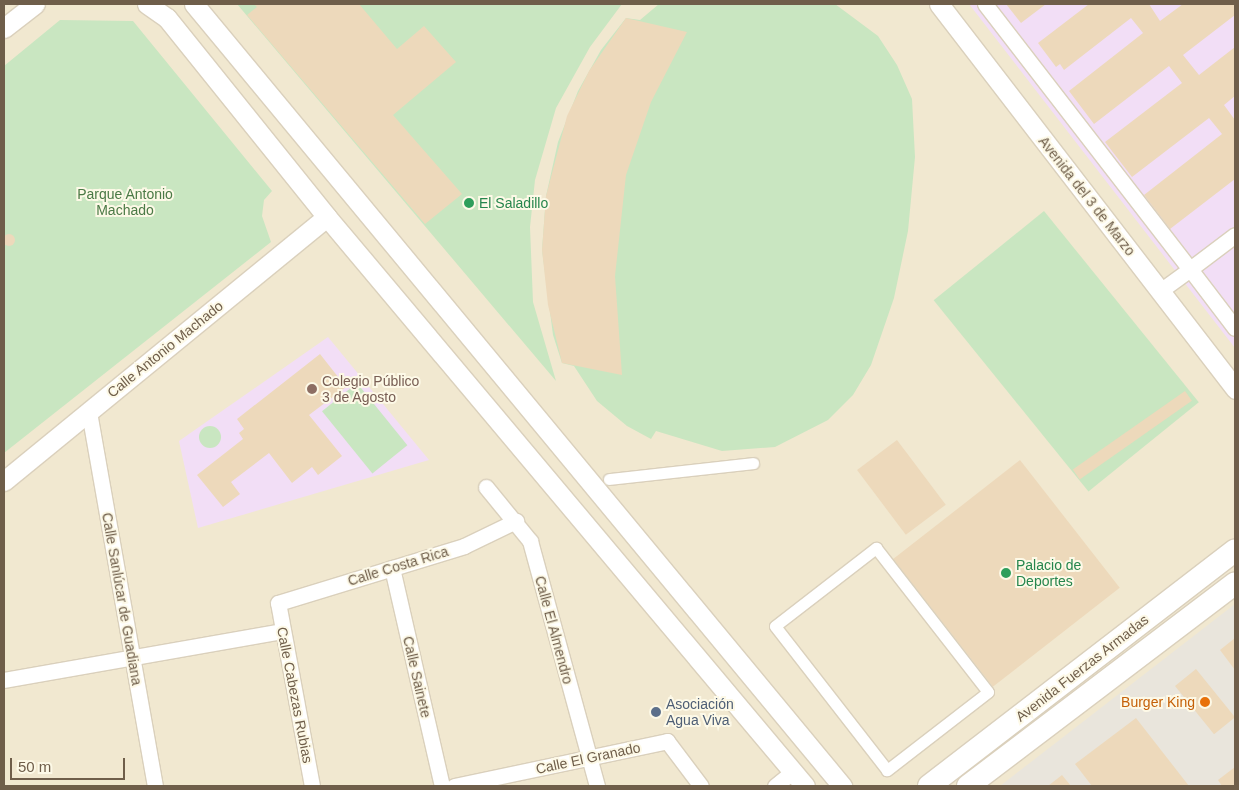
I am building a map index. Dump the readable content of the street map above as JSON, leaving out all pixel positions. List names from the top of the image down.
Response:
{
  "streets": {
    "main road": ["Avenida Fuerzas Armadas"],
    "street": [
      "Avenida del 3 de Marzo",
      "Calle Antonio Machado",
      "Calle Costa Rica",
      "Calle Sanlúcar de Guadiana",
      "Calle El Almendro",
      "Calle Sainete",
      "Calle Cabezas Rubias",
      "Calle El Granado"
    ]
  },
  "crossings": [
    ["Calle Antonio Machado", "Calle Sanlúcar de Guadiana"],
    ["Calle Costa Rica", "Calle El Almendro"],
    ["Calle Costa Rica", "Calle Sainete"],
    ["Calle Costa Rica", "Calle Cabezas Rubias"],
    ["Calle El Almendro", "Calle El Granado"]
  ],
  "parks": ["Parque Antonio Machado"],
  "places": [
    "El Saladillo",
    "Colegio Público 3 de Agosto",
    "Palacio de Deportes",
    "Burger King",
    "Asociación Agua Viva"
  ],
  "scale_bar": "50 m"
}
